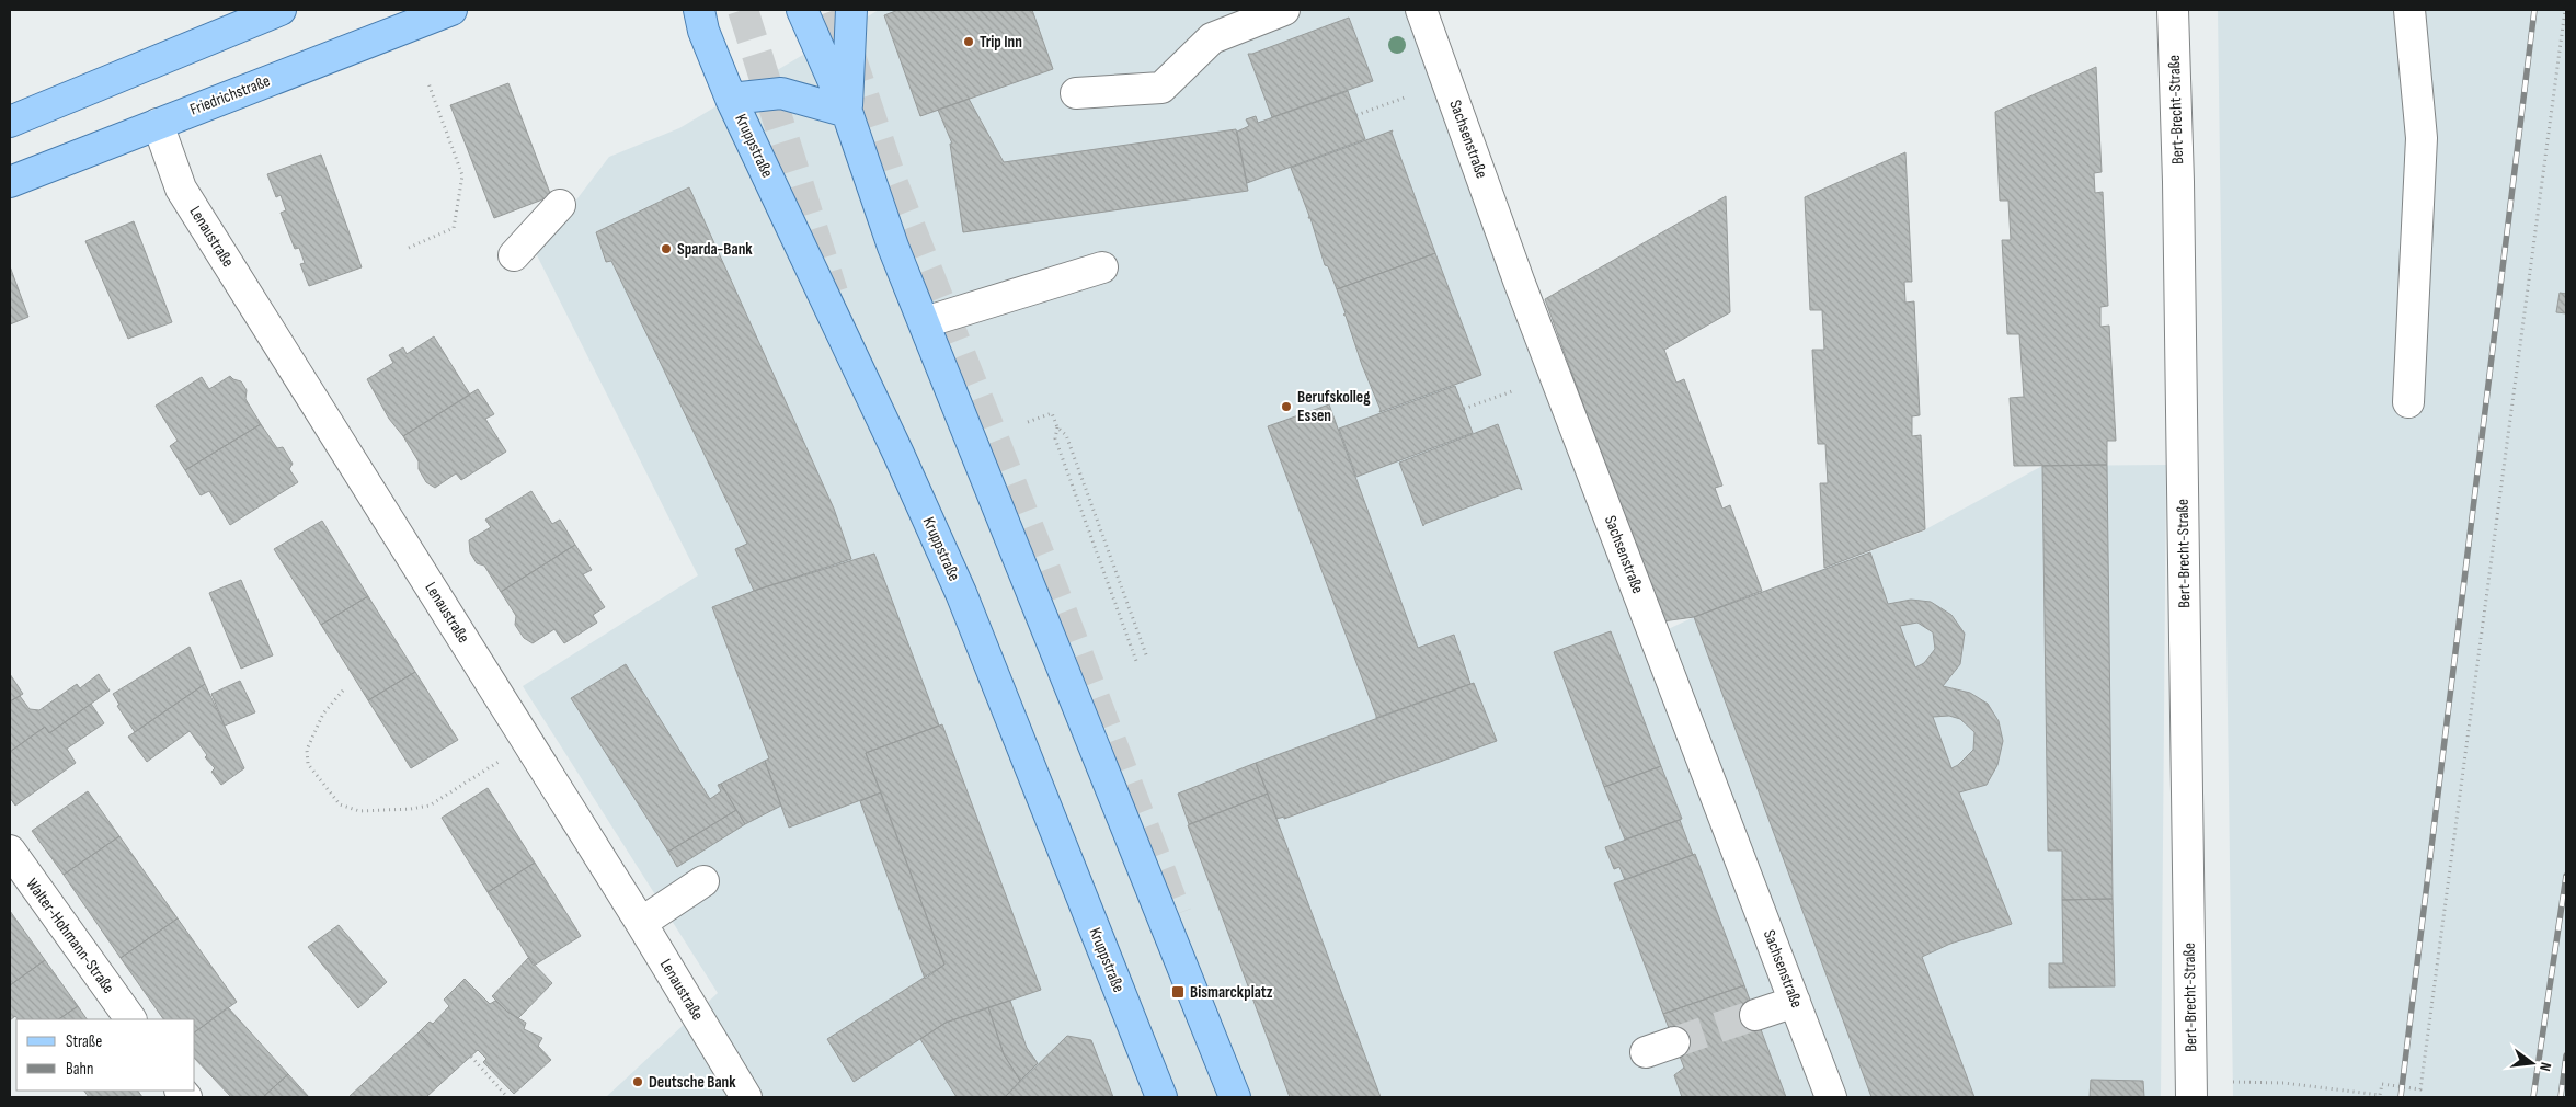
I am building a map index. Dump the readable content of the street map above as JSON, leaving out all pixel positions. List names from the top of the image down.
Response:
{
  "streets": {
    "main road": ["Friedrichstraße", "Kruppstraße"],
    "street": [
      "Bert-Brecht-Straße",
      "Sachsenstraße",
      "Lenaustraße",
      "Walter-Hohmann-Straße"
    ]
  },
  "crossings": [
    ["Friedrichstraße", "Lenaustraße"]
  ],
  "places": {
    "other": [
      "Trip Inn",
      "Sparda-Bank",
      "Berufskolleg Essen",
      "Deutsche Bank"
    ],
    "transit": ["Bismarckplatz"]
  },
  "legend": ["Straße", "Bahn"],
  "north": "right"
}
